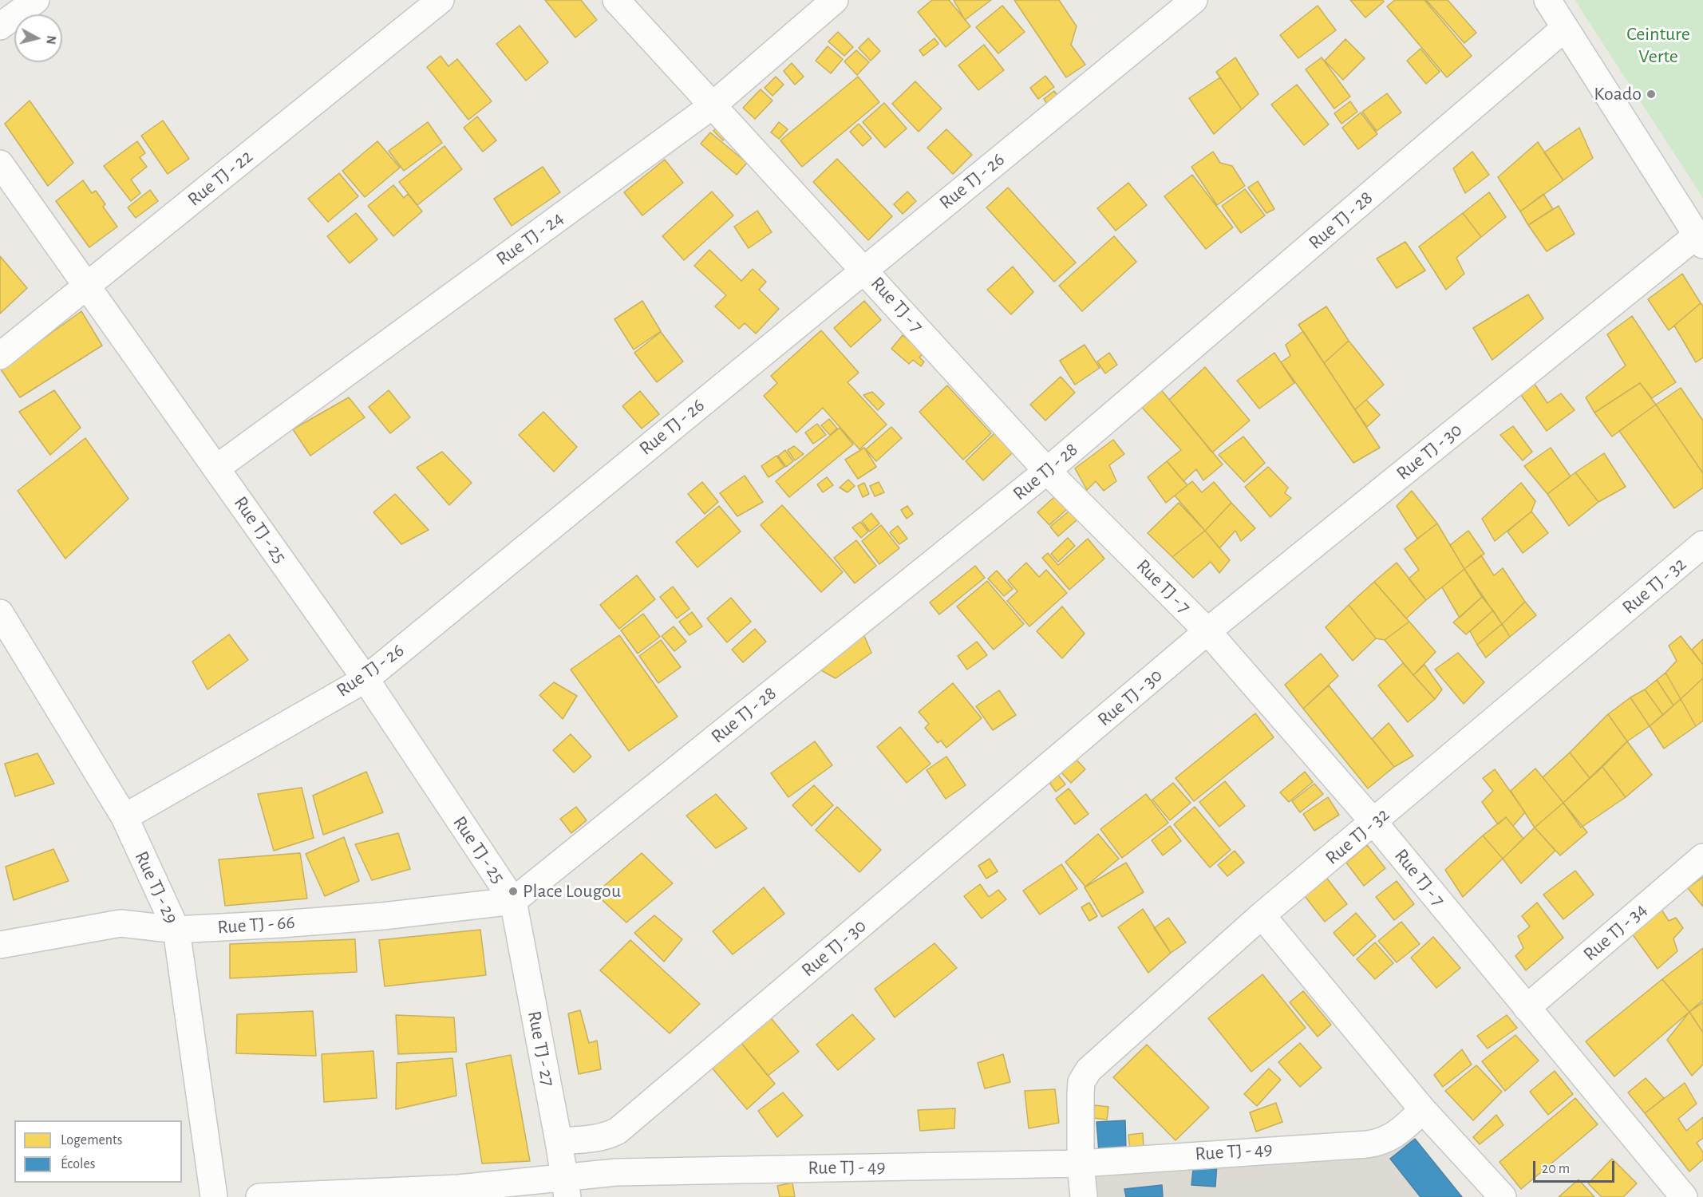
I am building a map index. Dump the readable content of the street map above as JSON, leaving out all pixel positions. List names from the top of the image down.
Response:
{
  "streets": {
    "street": [
      "Rue TJ - 22",
      "Rue TJ - 26",
      "Rue TJ - 28",
      "Rue TJ - 24",
      "Rue TJ - 7",
      "Rue TJ - 30",
      "Rue TJ - 25",
      "Rue TJ - 32",
      "Rue TJ - 29",
      "Rue TJ - 66",
      "Rue TJ - 34",
      "Rue TJ - 27",
      "Rue TJ - 49"
    ]
  },
  "crossings": [
    ["Rue TJ - 22", "Rue TJ - 25"],
    ["Rue TJ - 26", "Rue TJ - 7"],
    ["Rue TJ - 26", "Rue TJ - 25"],
    ["Rue TJ - 26", "Rue TJ - 29"],
    ["Rue TJ - 28", "Rue TJ - 7"],
    ["Rue TJ - 28", "Rue TJ - 25"],
    ["Rue TJ - 28", "Rue TJ - 66"],
    ["Rue TJ - 28", "Rue TJ - 27"],
    ["Rue TJ - 24", "Rue TJ - 7"],
    ["Rue TJ - 24", "Rue TJ - 25"],
    ["Rue TJ - 7", "Rue TJ - 30"],
    ["Rue TJ - 7", "Rue TJ - 32"],
    ["Rue TJ - 7", "Rue TJ - 34"],
    ["Rue TJ - 30", "Rue TJ - 27"],
    ["Rue TJ - 25", "Rue TJ - 66"],
    ["Rue TJ - 25", "Rue TJ - 27"],
    ["Rue TJ - 32", "Rue TJ - 49"],
    ["Rue TJ - 29", "Rue TJ - 66"],
    ["Rue TJ - 66", "Rue TJ - 27"],
    ["Rue TJ - 27", "Rue TJ - 49"]
  ],
  "parks": ["Ceinture Verte"],
  "places": ["Koado", "Place Lougou"],
  "legend": ["Logements", "Écoles"],
  "scale_bar": "20 m",
  "north": "right"
}
